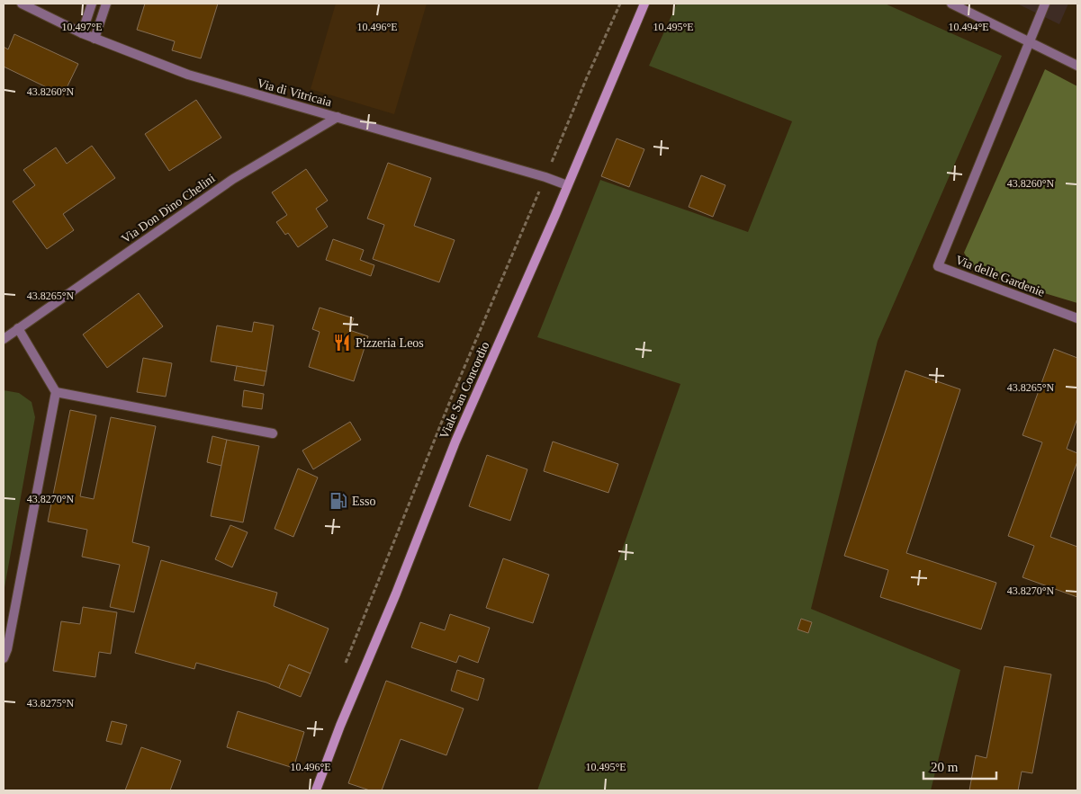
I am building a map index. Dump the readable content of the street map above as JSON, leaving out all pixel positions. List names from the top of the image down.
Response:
{
  "streets": {
    "main road": ["Viale San Concordio"],
    "street": ["Via di Vitricaia", "Via Don Dino Chelini", "Via delle Gardenie"]
  },
  "crossings": [
    ["Via di Vitricaia", "Via Don Dino Chelini"],
    ["Via di Vitricaia", "Viale San Concordio"]
  ],
  "places": {
    "restaurant": ["Pizzeria Leos"],
    "fuel station": ["Esso"]
  },
  "scale_bar": "20 m",
  "coordinates": [
    "10.497°E",
    "10.496°E",
    "10.495°E",
    "10.494°E",
    "43.8260°N",
    "43.8265°N",
    "43.8270°N",
    "43.8275°N"
  ]
}
